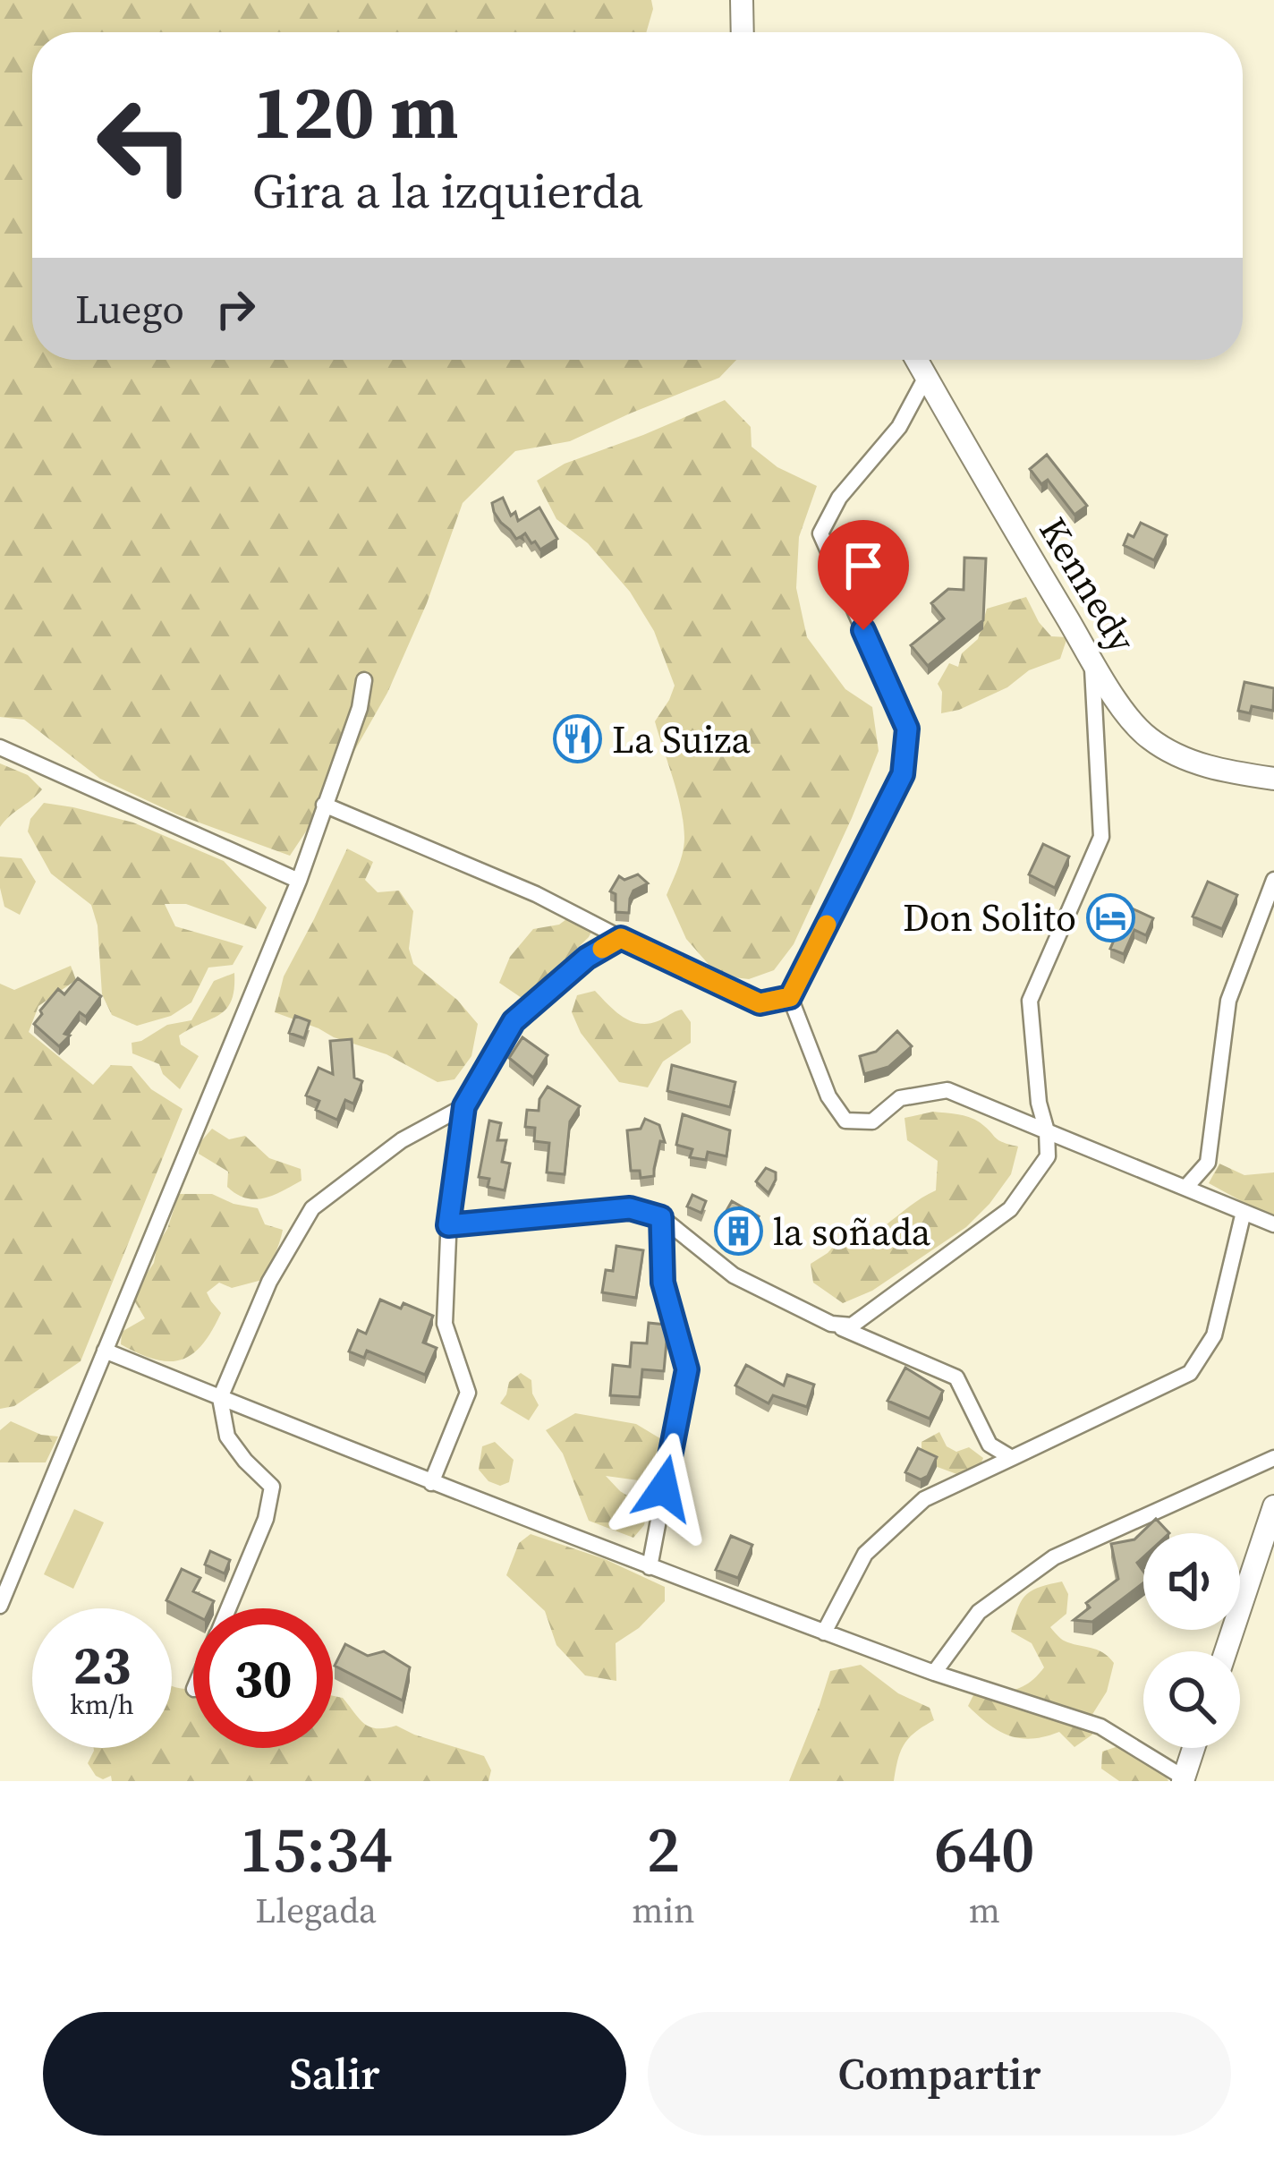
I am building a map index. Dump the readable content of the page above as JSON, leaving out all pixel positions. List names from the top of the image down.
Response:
{
  "streets": {
    "main road": ["Kennedy"]
  },
  "places": {
    "restaurant": ["La Suiza"],
    "hotel": ["Don Solito"],
    "building": ["la soñada"]
  },
  "page": {
    "turn": ["120 m", "Gira a la izquierda"],
    "then": "Luego",
    "speed": "23 km/h",
    "limit": "30",
    "eta": [
      "15:34",
      "Llegada",
      "2",
      "min",
      "640",
      "m"
    ],
    "buttons": ["Salir", "Compartir"]
  }
}
